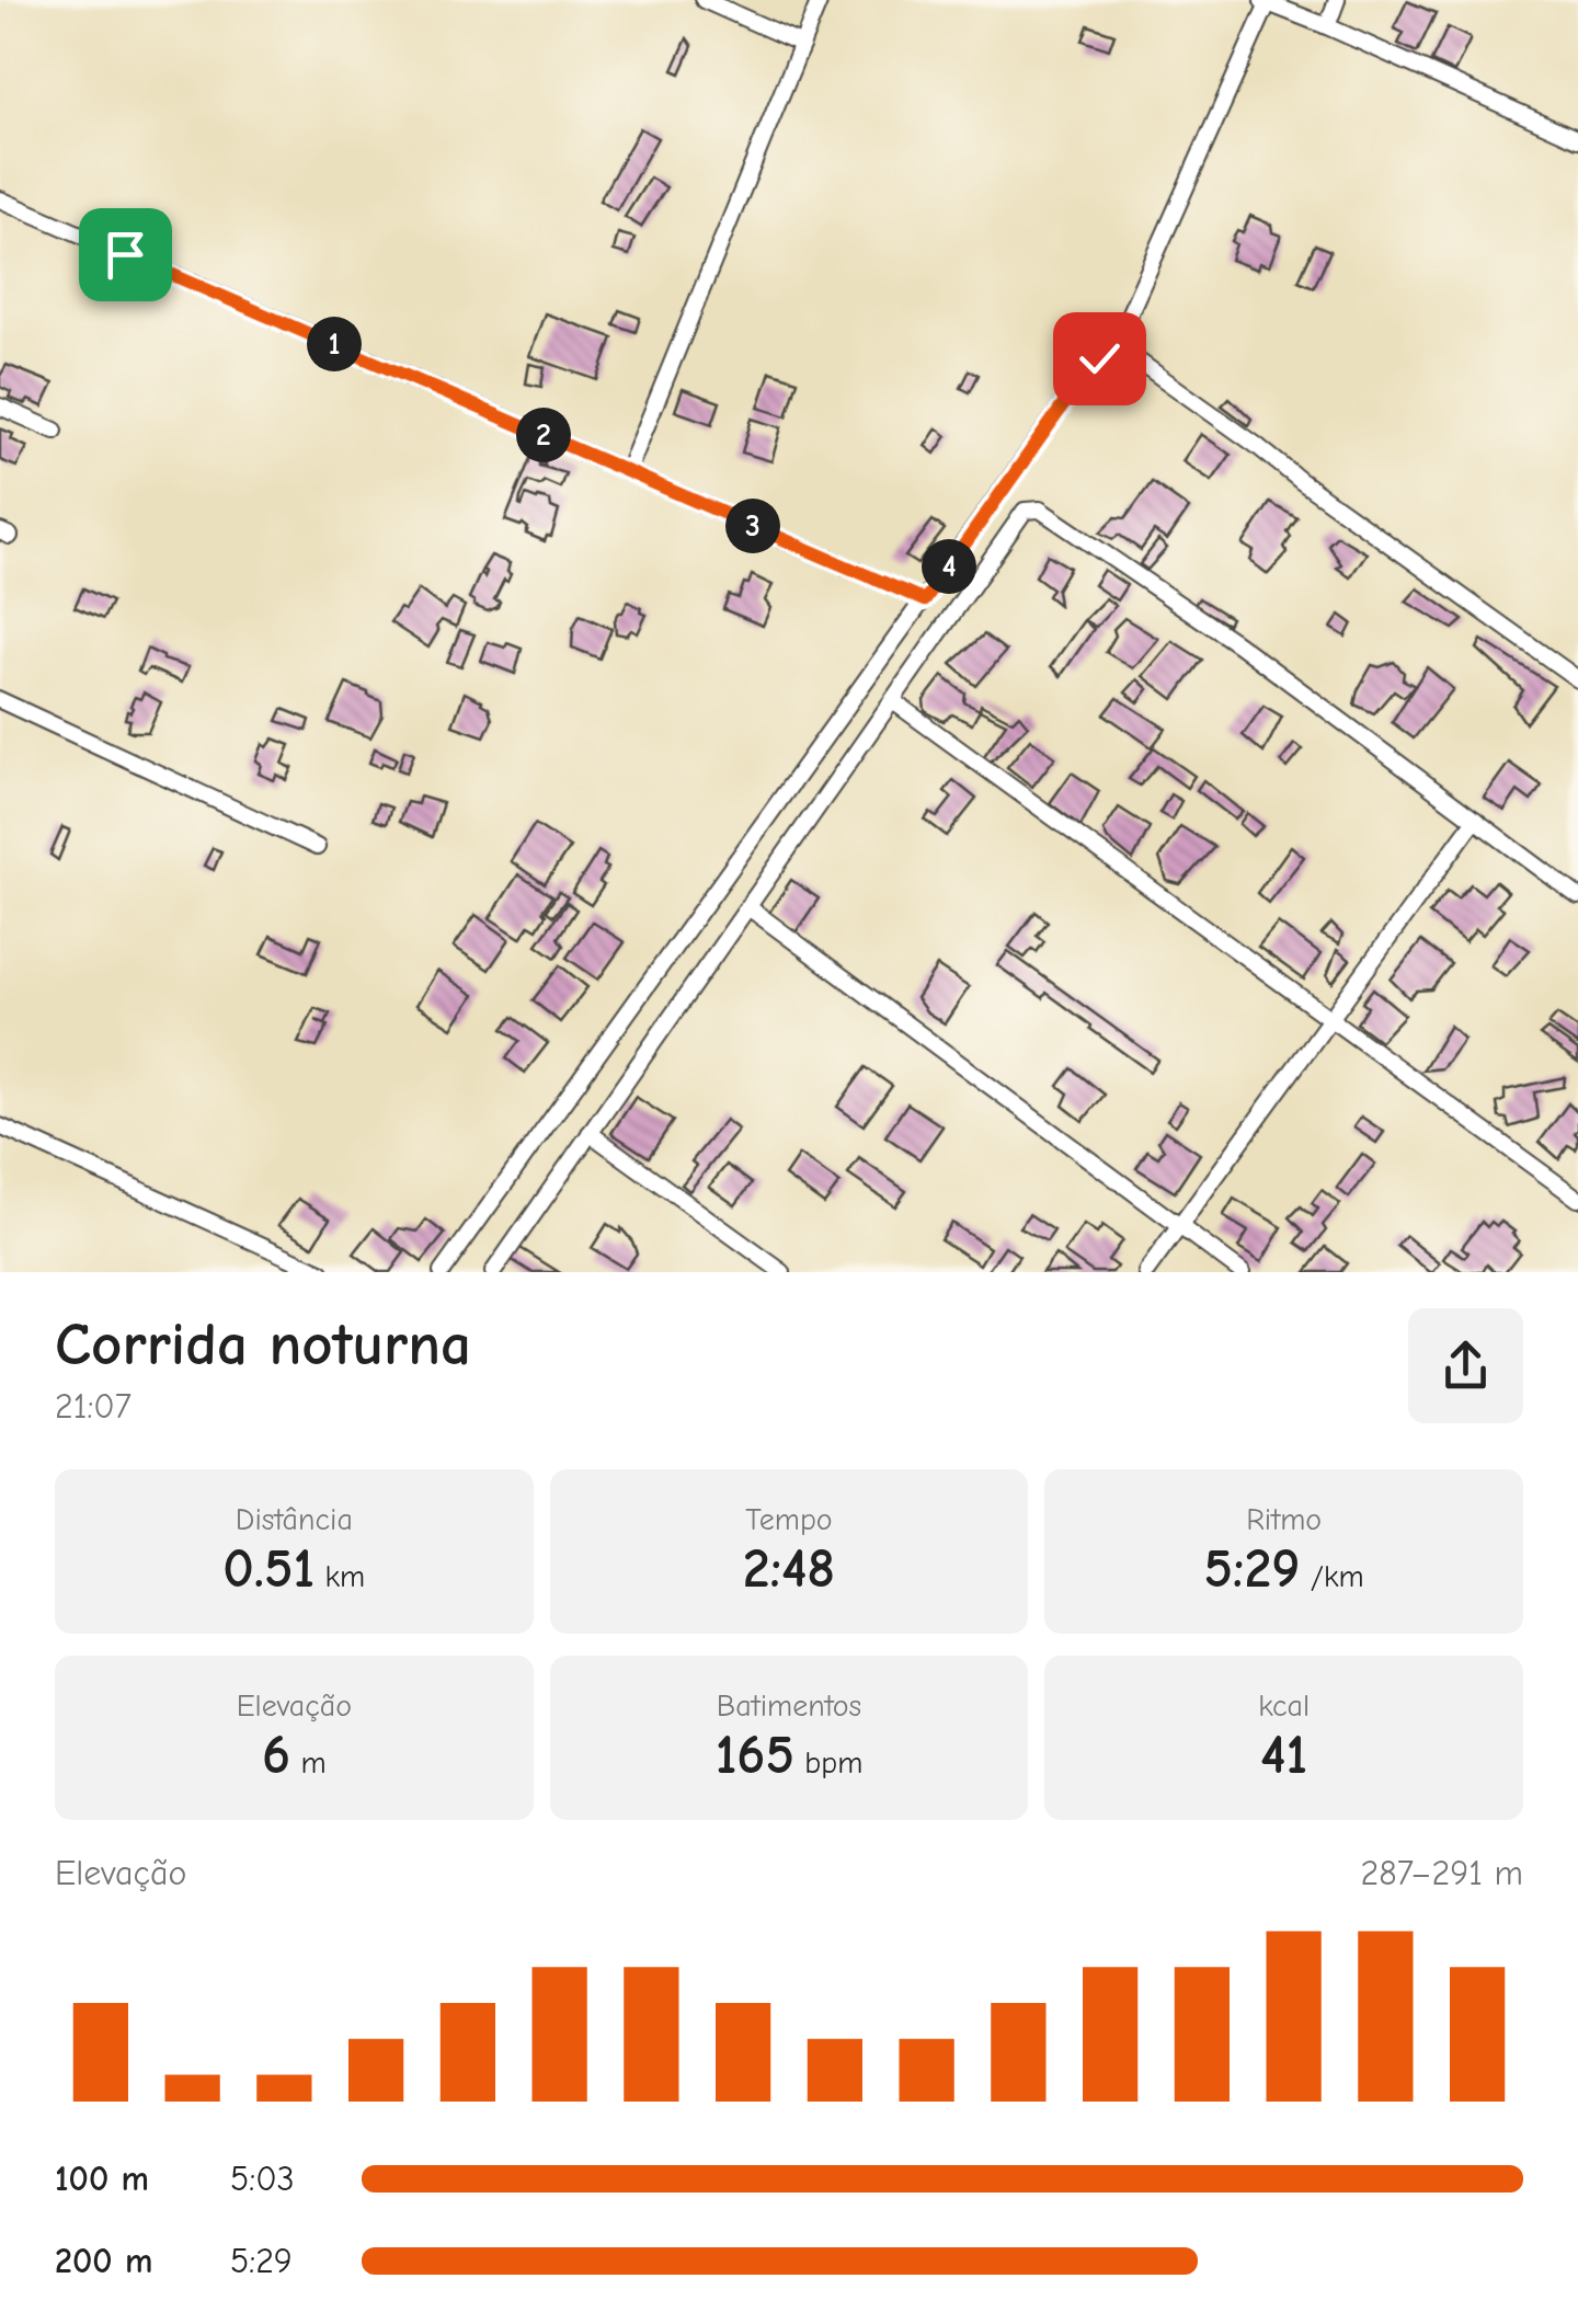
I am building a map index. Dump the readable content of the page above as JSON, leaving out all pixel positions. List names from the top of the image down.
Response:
{
  "page": {
    "pins": [
      "1",
      "2",
      "3",
      "4"
    ],
    "heading": ["Corrida noturna", "21:07"],
    "stats": [
      ["Distância", "0.51 km"],
      ["Tempo", "2:48"],
      ["Ritmo", "5:29 /km"],
      ["Elevação", "6 m"],
      ["Batimentos", "165 bpm"],
      ["kcal", "41"]
    ],
    "chart": ["Elevação", "287–291 m"],
    "list": [
      {
        "name": "100 m",
        "note": "5:03"
      },
      {
        "name": "200 m",
        "note": "5:29"
      }
    ]
  }
}
